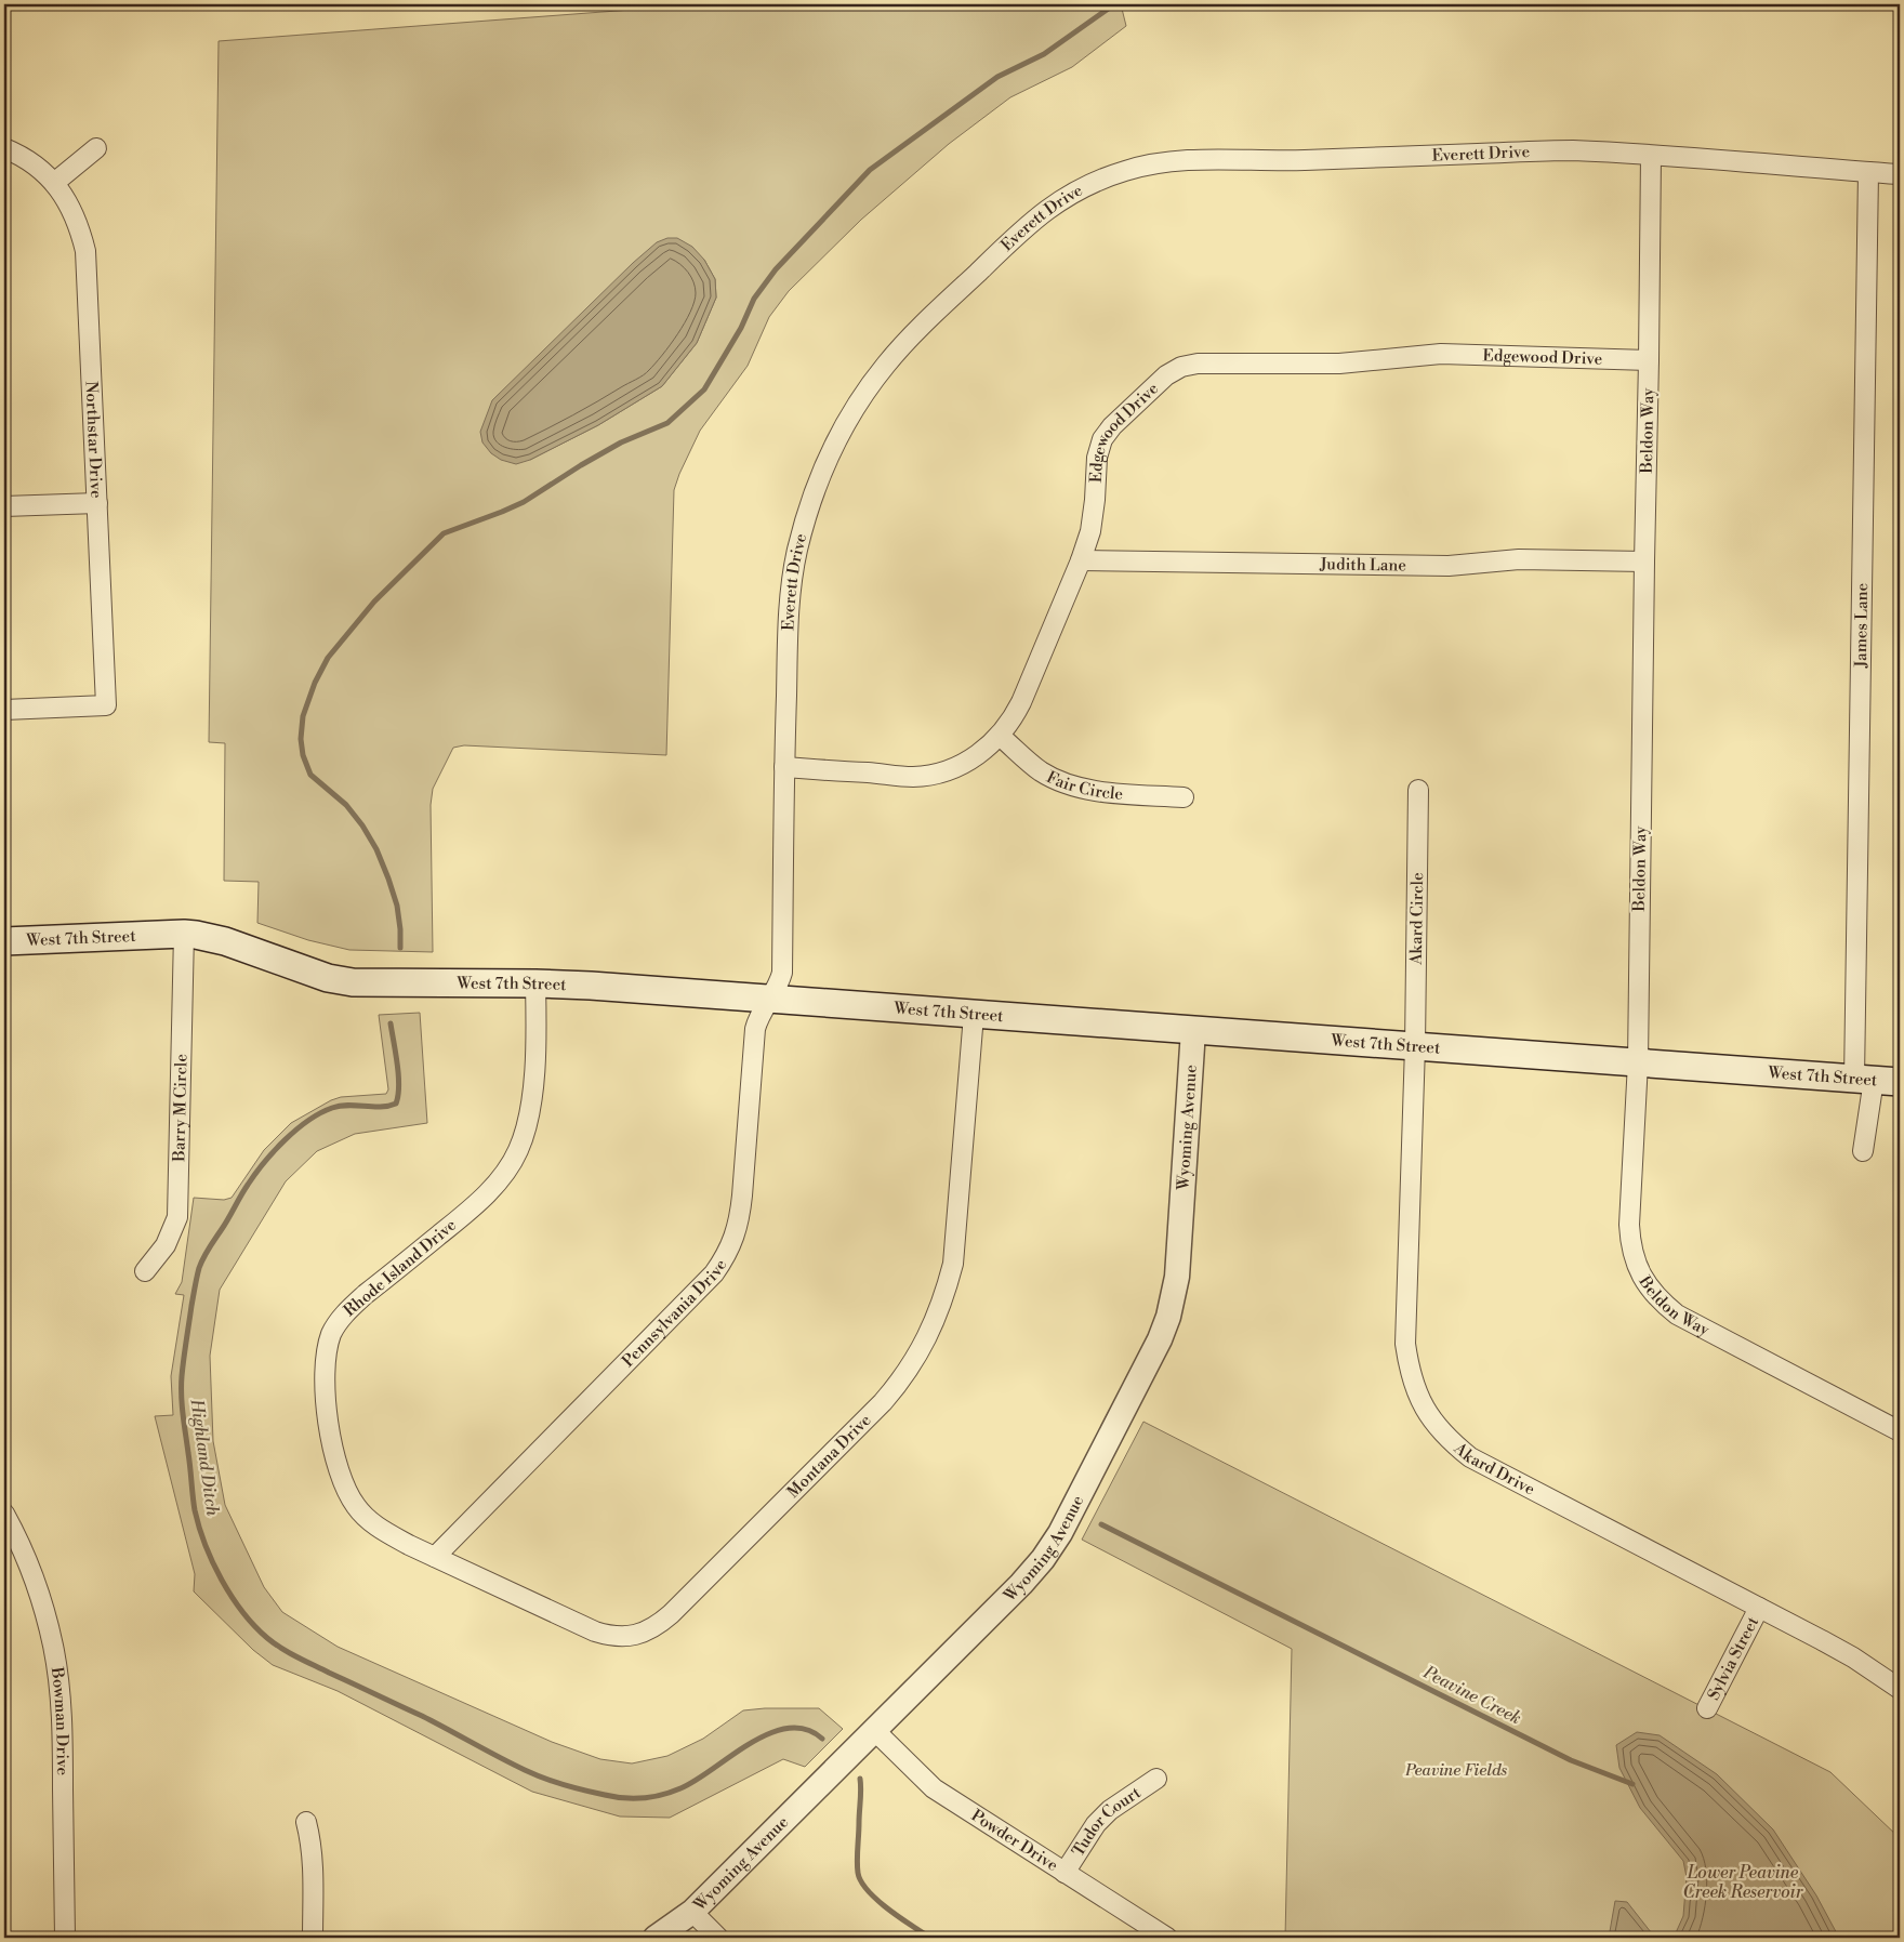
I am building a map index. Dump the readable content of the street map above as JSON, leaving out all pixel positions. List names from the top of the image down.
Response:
{
  "streets": {
    "main road": ["West 7th Street"],
    "street": [
      "Everett Drive",
      "Edgewood Drive",
      "Beldon Way",
      "Northstar Drive",
      "Judith Lane",
      "James Lane",
      "Fair Circle",
      "Akard Circle",
      "Barry M Circle",
      "Wyoming Avenue",
      "Rhode Island Drive",
      "Pennsylvania Drive",
      "Montana Drive",
      "Akard Drive",
      "Sylvia Street",
      "Bowman Drive",
      "Tudor Court",
      "Powder Drive"
    ]
  },
  "crossings": [
    ["Everett Drive", "Edgewood Drive"],
    ["Everett Drive", "Beldon Way"],
    ["Everett Drive", "James Lane"],
    ["Everett Drive", "West 7th Street"],
    ["Everett Drive", "Pennsylvania Drive"],
    ["Edgewood Drive", "Beldon Way"],
    ["Edgewood Drive", "Judith Lane"],
    ["Edgewood Drive", "Fair Circle"],
    ["Beldon Way", "Judith Lane"],
    ["Beldon Way", "West 7th Street"],
    ["James Lane", "West 7th Street"],
    ["Akard Circle", "West 7th Street"],
    ["Akard Circle", "Akard Drive"],
    ["West 7th Street", "Barry M Circle"],
    ["West 7th Street", "Wyoming Avenue"],
    ["West 7th Street", "Rhode Island Drive"],
    ["West 7th Street", "Pennsylvania Drive"],
    ["West 7th Street", "Montana Drive"],
    ["West 7th Street", "Akard Drive"],
    ["Wyoming Avenue", "Powder Drive"],
    ["Rhode Island Drive", "Pennsylvania Drive"],
    ["Rhode Island Drive", "Montana Drive"],
    ["Pennsylvania Drive", "Montana Drive"],
    ["Akard Drive", "Sylvia Street"],
    ["Tudor Court", "Powder Drive"]
  ],
  "water": ["Highland Ditch", "Peavine Creek", "Lower Peavine Creek Reservoir"],
  "parks": ["Peavine Fields"]
}
